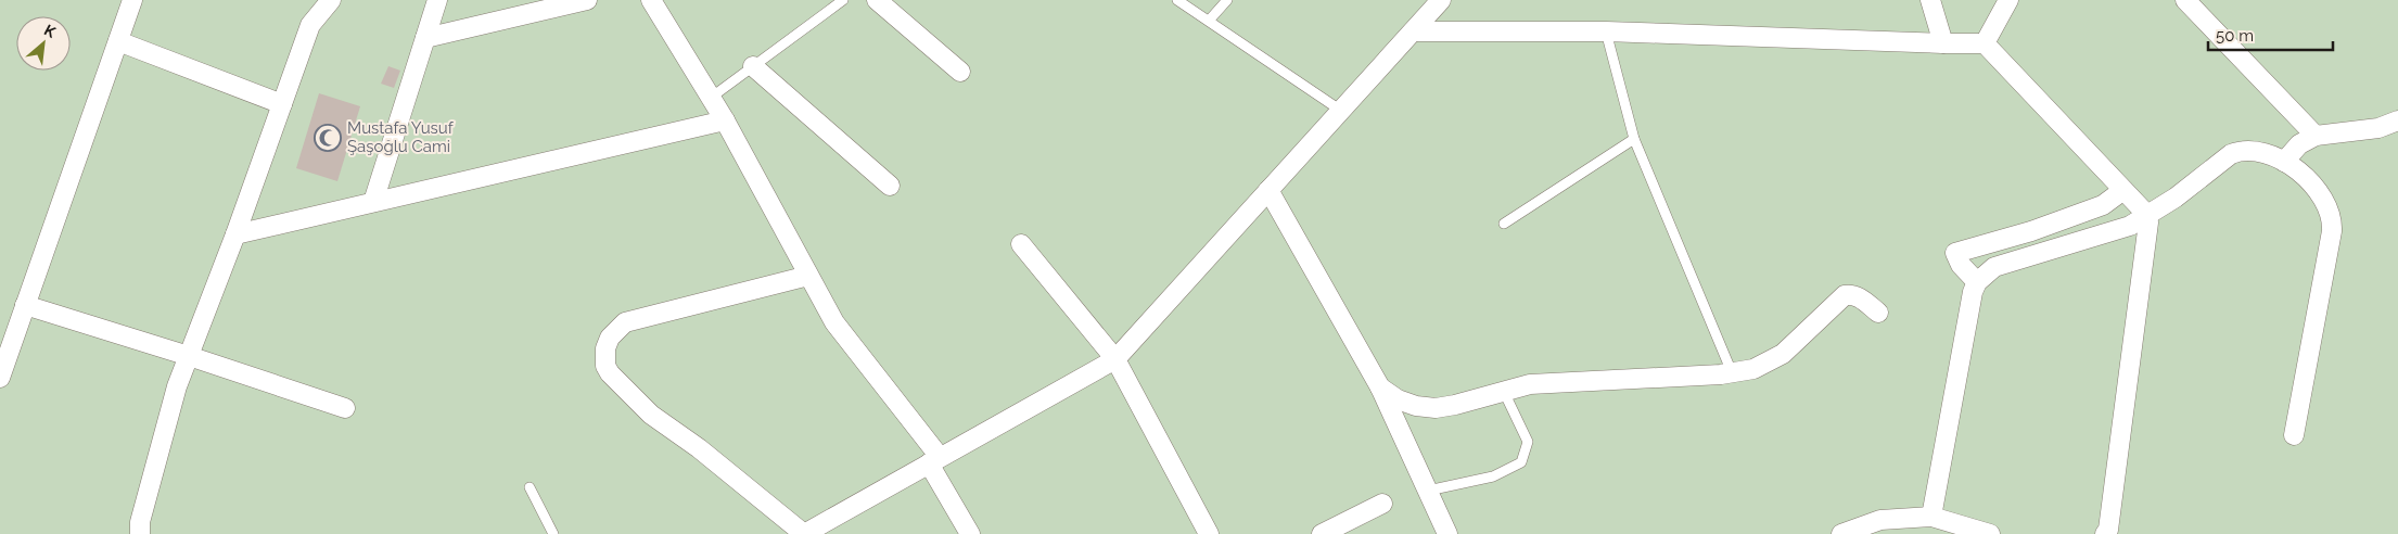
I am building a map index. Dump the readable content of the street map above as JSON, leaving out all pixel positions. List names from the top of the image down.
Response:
{
  "places": {
    "mosque": ["Mustafa Yusuf Şaşoğlu Cami"]
  },
  "scale_bar": "50 m",
  "north": "top right"
}
